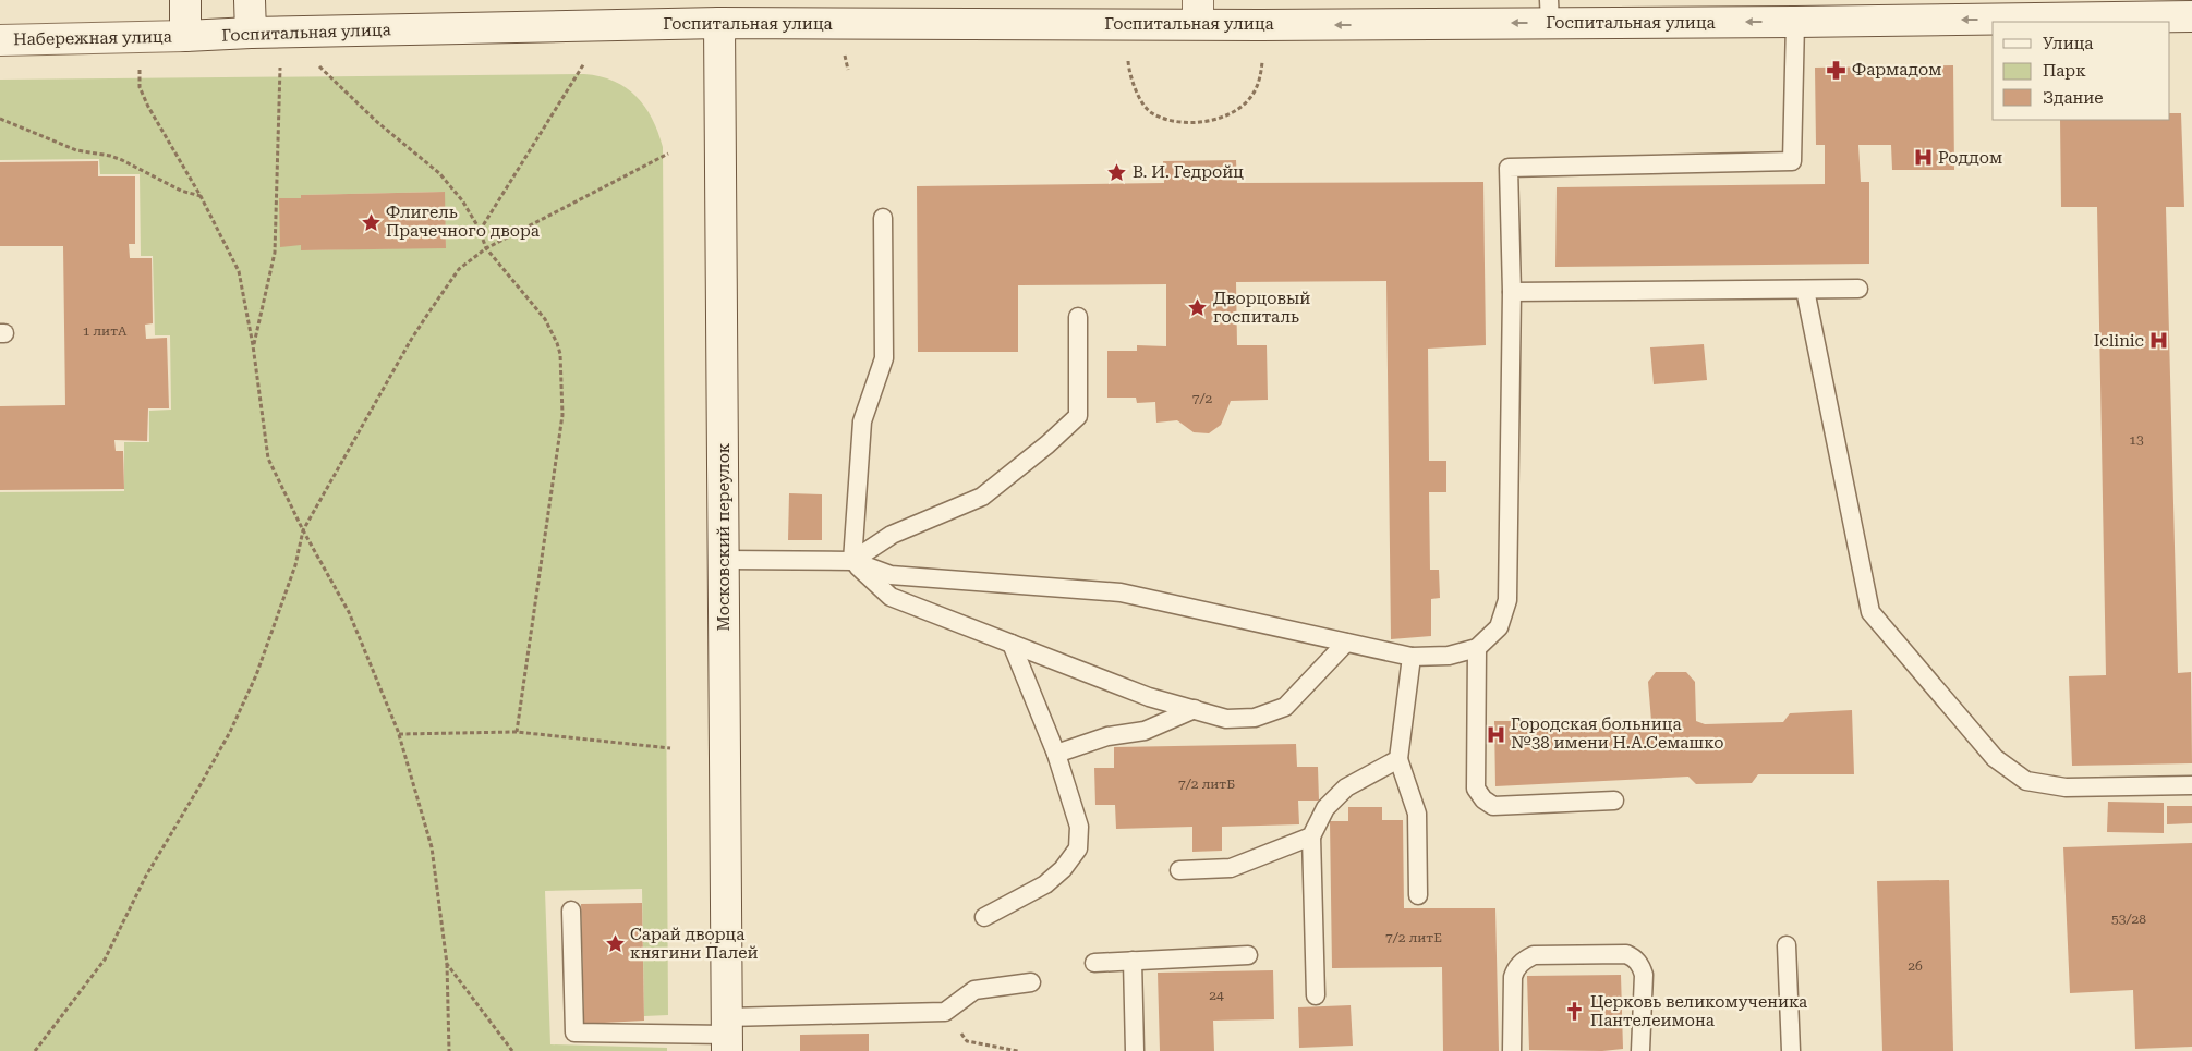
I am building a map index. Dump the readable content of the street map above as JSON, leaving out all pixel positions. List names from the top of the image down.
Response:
{
  "streets": {
    "street": ["Госпитальная улица", "Набережная улица", "Московский переулок"]
  },
  "crossings": [
    ["Госпитальная улица", "Набережная улица"],
    ["Госпитальная улица", "Московский переулок"]
  ],
  "one_way": ["Госпитальная улица"],
  "places": {
    "pharmacy": ["Фармадом"],
    "hospital": ["Роддом", "Iclinic", "Городская больница №38 имени Н.А.Семашко"],
    "place": [
      "В. И. Гедройц",
      "Флигель Прачечного двора",
      "Дворцовый госпиталь",
      "Сарай дворца княгини Палей"
    ],
    "church": ["Церковь великомученика Пантелеимона"]
  },
  "house_numbers": [
    "1 литА",
    "7/2",
    "13",
    "7/2 литБ",
    "53/28",
    "7/2 литЕ",
    "26",
    "24"
  ],
  "legend": ["Улица", "Парк", "Здание"]
}
